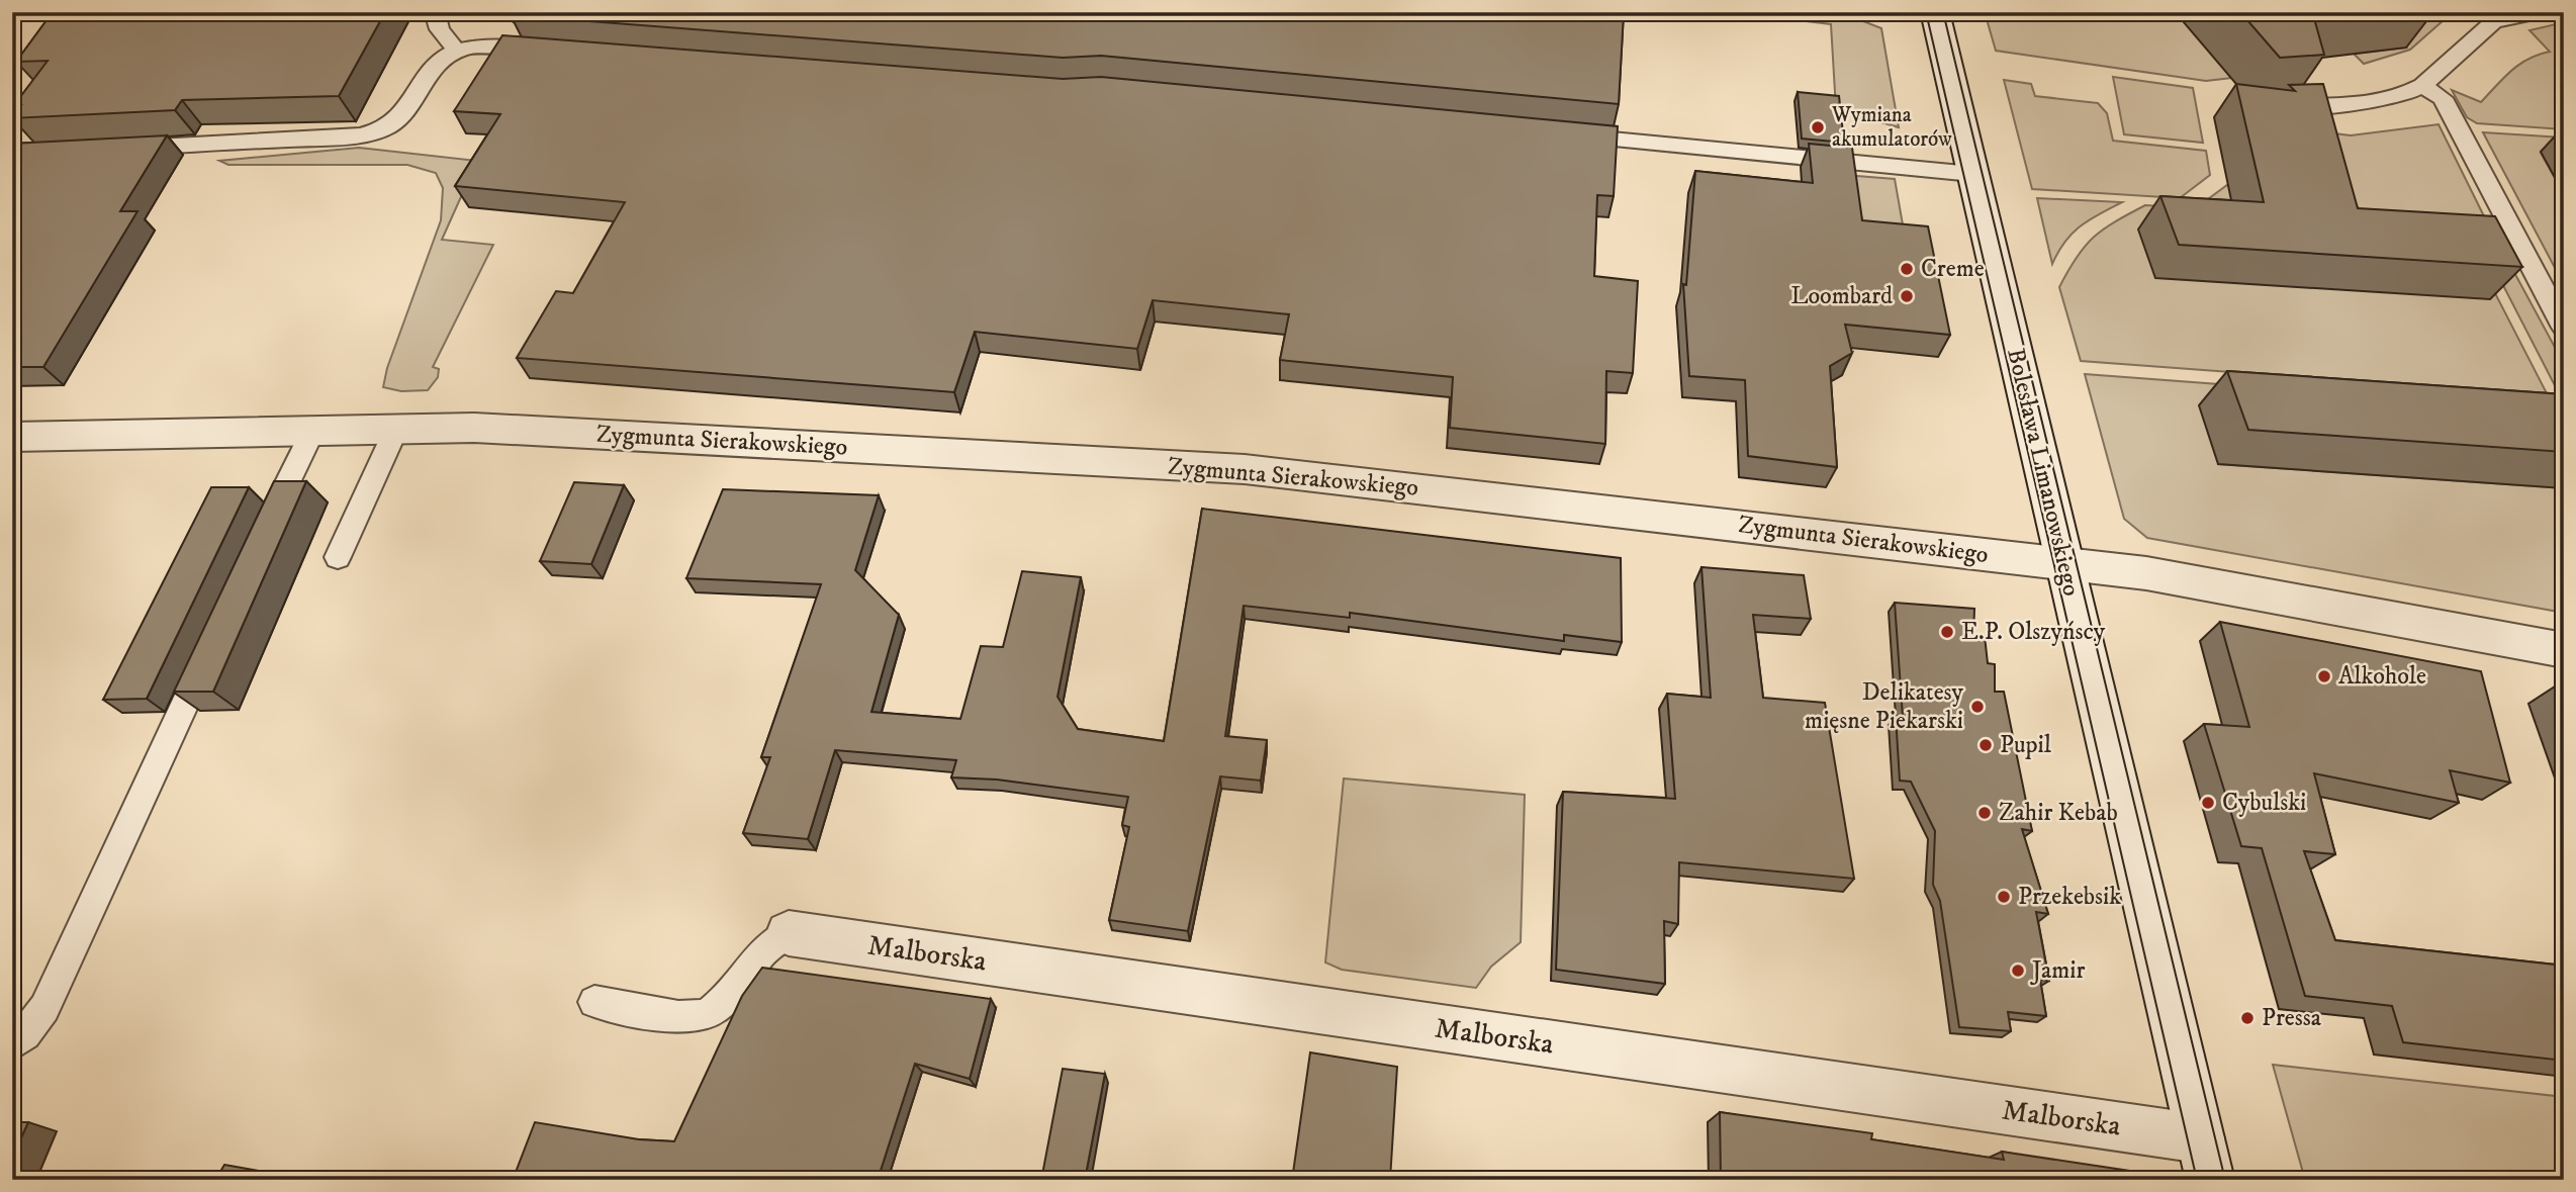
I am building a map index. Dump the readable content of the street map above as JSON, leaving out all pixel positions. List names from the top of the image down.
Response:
{
  "streets": {
    "street": ["Zygmunta Sierakowskiego", "Bolesława Limanowskiego", "Malborska"]
  },
  "crossings": [
    ["Zygmunta Sierakowskiego", "Bolesława Limanowskiego"],
    ["Bolesława Limanowskiego", "Malborska"]
  ],
  "places": [
    "Wymiana akumulatorów",
    "Creme",
    "Loombard",
    "E.P. Olszyńscy",
    "Alkohole",
    "Delikatesy mięsne Piekarski",
    "Pupil",
    "Cybulski",
    "Zahir Kebab",
    "Przekebsik",
    "Jamir",
    "Pressa"
  ]
}
